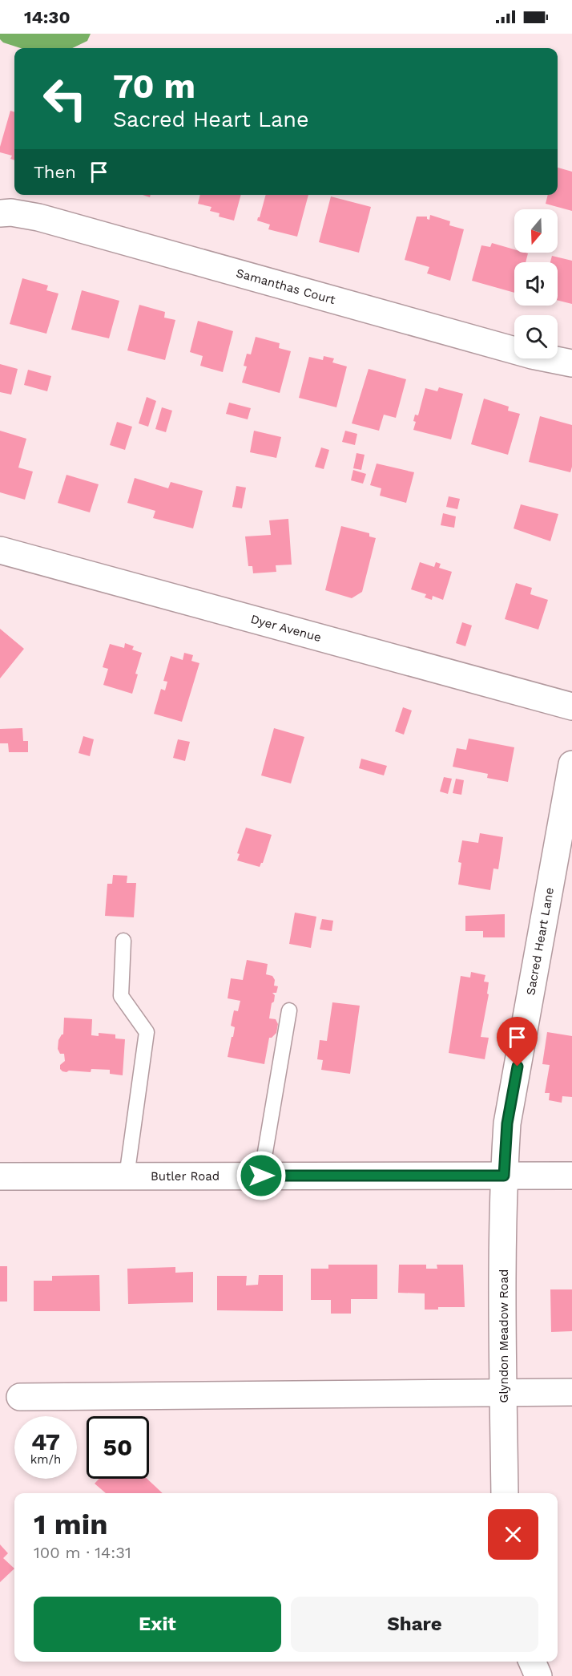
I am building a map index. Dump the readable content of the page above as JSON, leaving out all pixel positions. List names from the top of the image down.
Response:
{
  "streets": {
    "street": [
      "Samanthas Court",
      "Dyer Avenue",
      "Sacred Heart Lane",
      "Butler Road",
      "Glyndon Meadow Road"
    ]
  },
  "crossings": [
    ["Sacred Heart Lane", "Butler Road"],
    ["Sacred Heart Lane", "Glyndon Meadow Road"],
    ["Butler Road", "Glyndon Meadow Road"]
  ],
  "north": "bottom",
  "page": {
    "status": "14:30",
    "turn": ["70 m", "Sacred Heart Lane"],
    "then": "Then",
    "speed": "47 km/h",
    "limit": "50",
    "heading": ["1 min", "100 m · 14:31"],
    "buttons": ["Exit", "Share"]
  }
}
